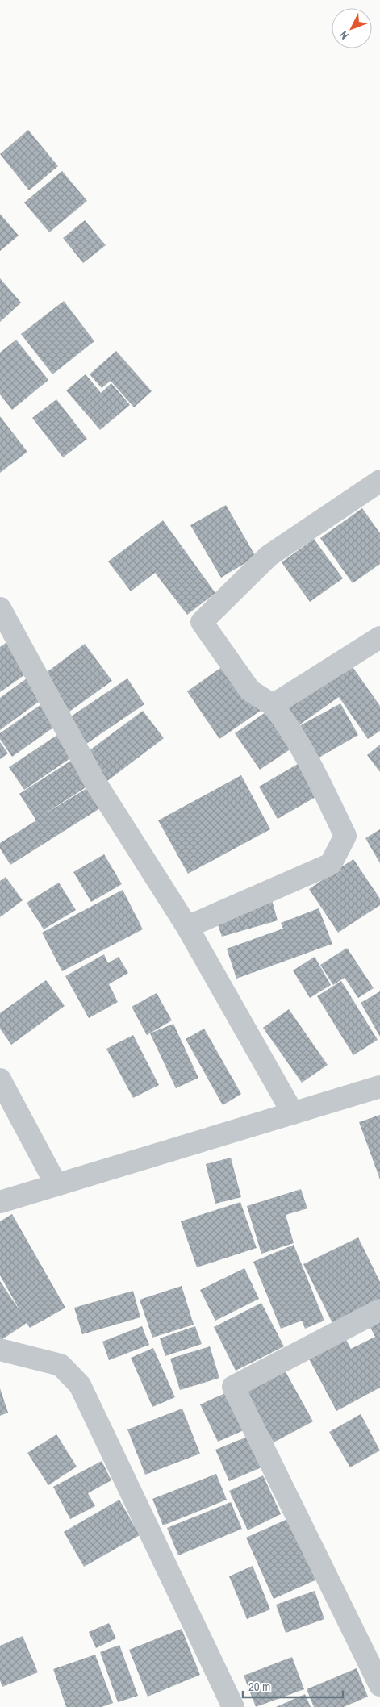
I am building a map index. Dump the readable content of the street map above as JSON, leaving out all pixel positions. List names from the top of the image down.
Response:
{
  "scale_bar": "20 m",
  "north": "bottom left"
}
